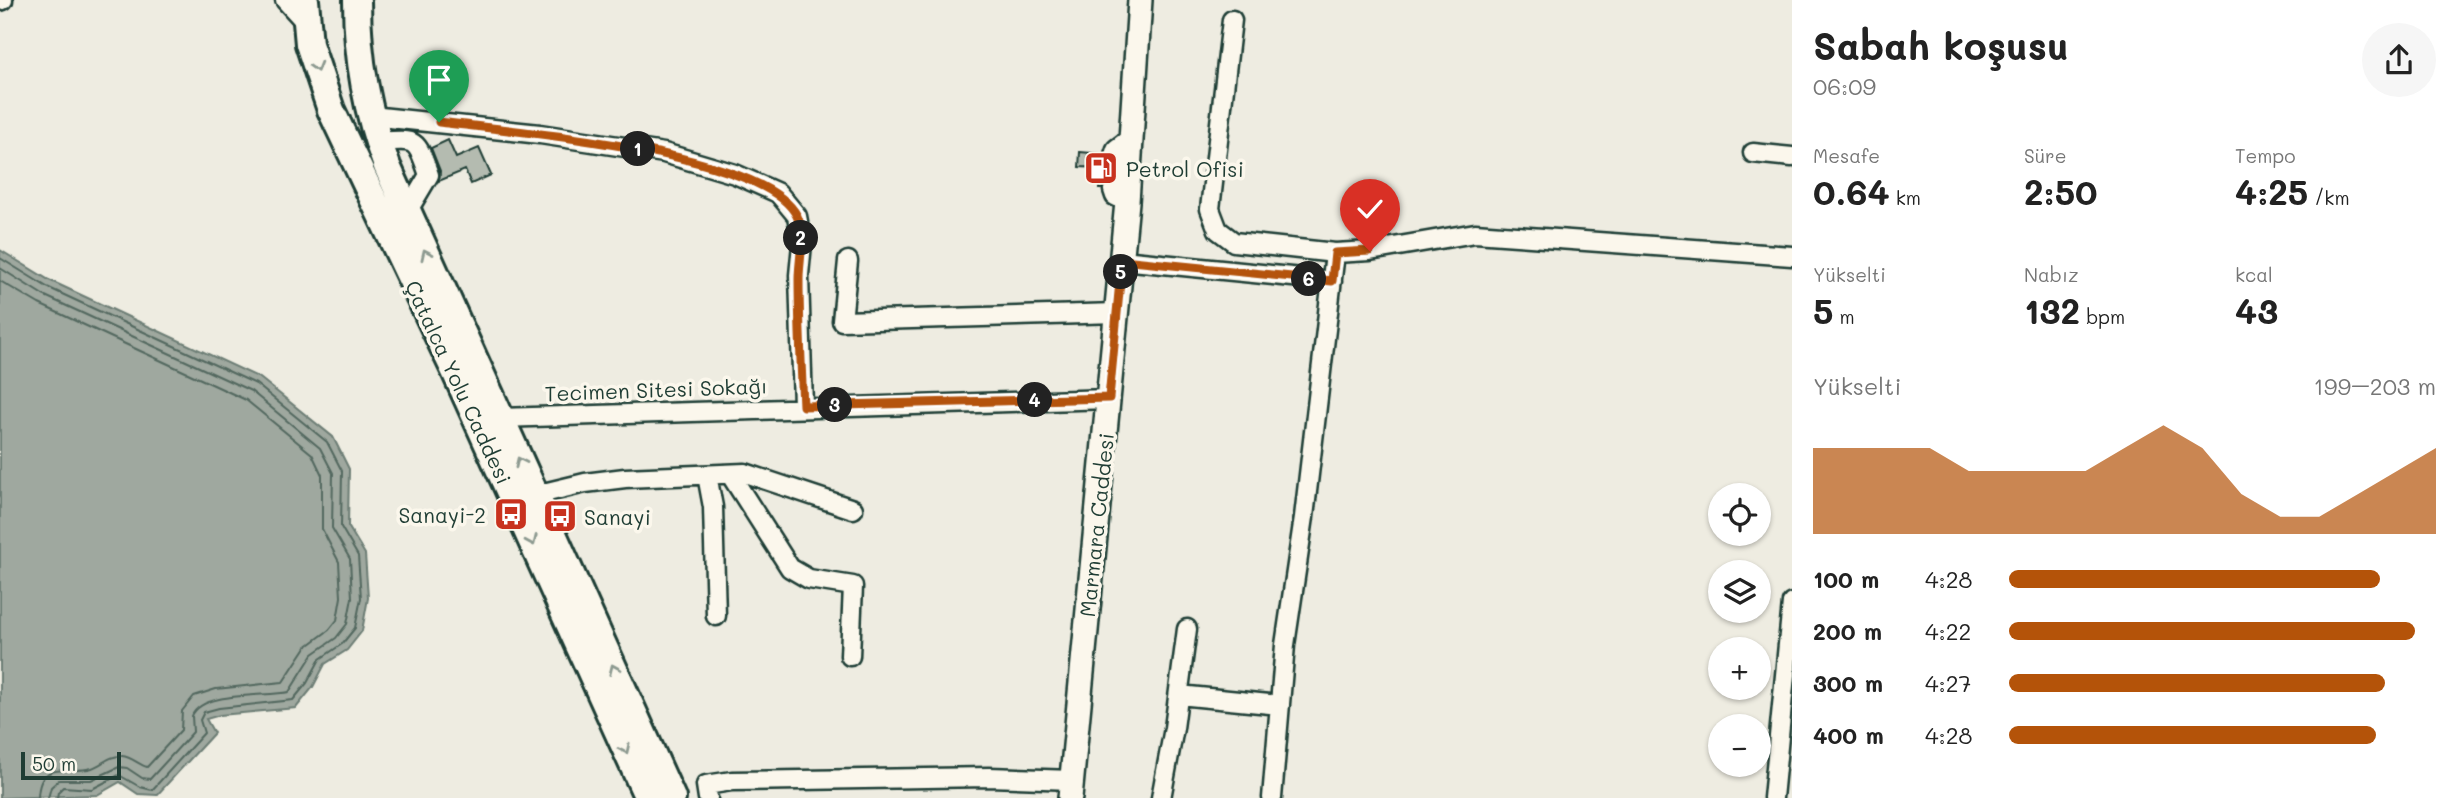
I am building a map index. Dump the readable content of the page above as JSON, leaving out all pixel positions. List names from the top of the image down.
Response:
{
  "streets": {
    "highway": ["Çatalca Yolu Caddesi"],
    "main road": ["Marmara Caddesi"],
    "street": ["Tecimen Sitesi Sokağı"]
  },
  "crossings": [
    ["Çatalca Yolu Caddesi", "Tecimen Sitesi Sokağı"],
    ["Tecimen Sitesi Sokağı", "Marmara Caddesi"]
  ],
  "places": {
    "fuel station": ["Petrol Ofisi"],
    "bus stop": ["Sanayi-2", "Sanayi"]
  },
  "scale_bar": "50 m",
  "page": {
    "heading": ["Sabah koşusu", "06:09"],
    "stats": [
      ["Mesafe", "0.64 km"],
      ["Süre", "2:50"],
      ["Tempo", "4:25 /km"],
      ["Yükselti", "5 m"],
      ["Nabız", "132 bpm"],
      ["kcal", "43"]
    ],
    "pins": [
      "1",
      "2",
      "5",
      "6",
      "4",
      "3"
    ],
    "chart": ["Yükselti", "199–203 m"],
    "map_buttons": ["+", "−"],
    "list": [
      {
        "name": "100 m",
        "note": "4:28"
      },
      {
        "name": "200 m",
        "note": "4:22"
      },
      {
        "name": "300 m",
        "note": "4:27"
      },
      {
        "name": "400 m",
        "note": "4:28"
      }
    ],
    "scale": "50 m"
  }
}
